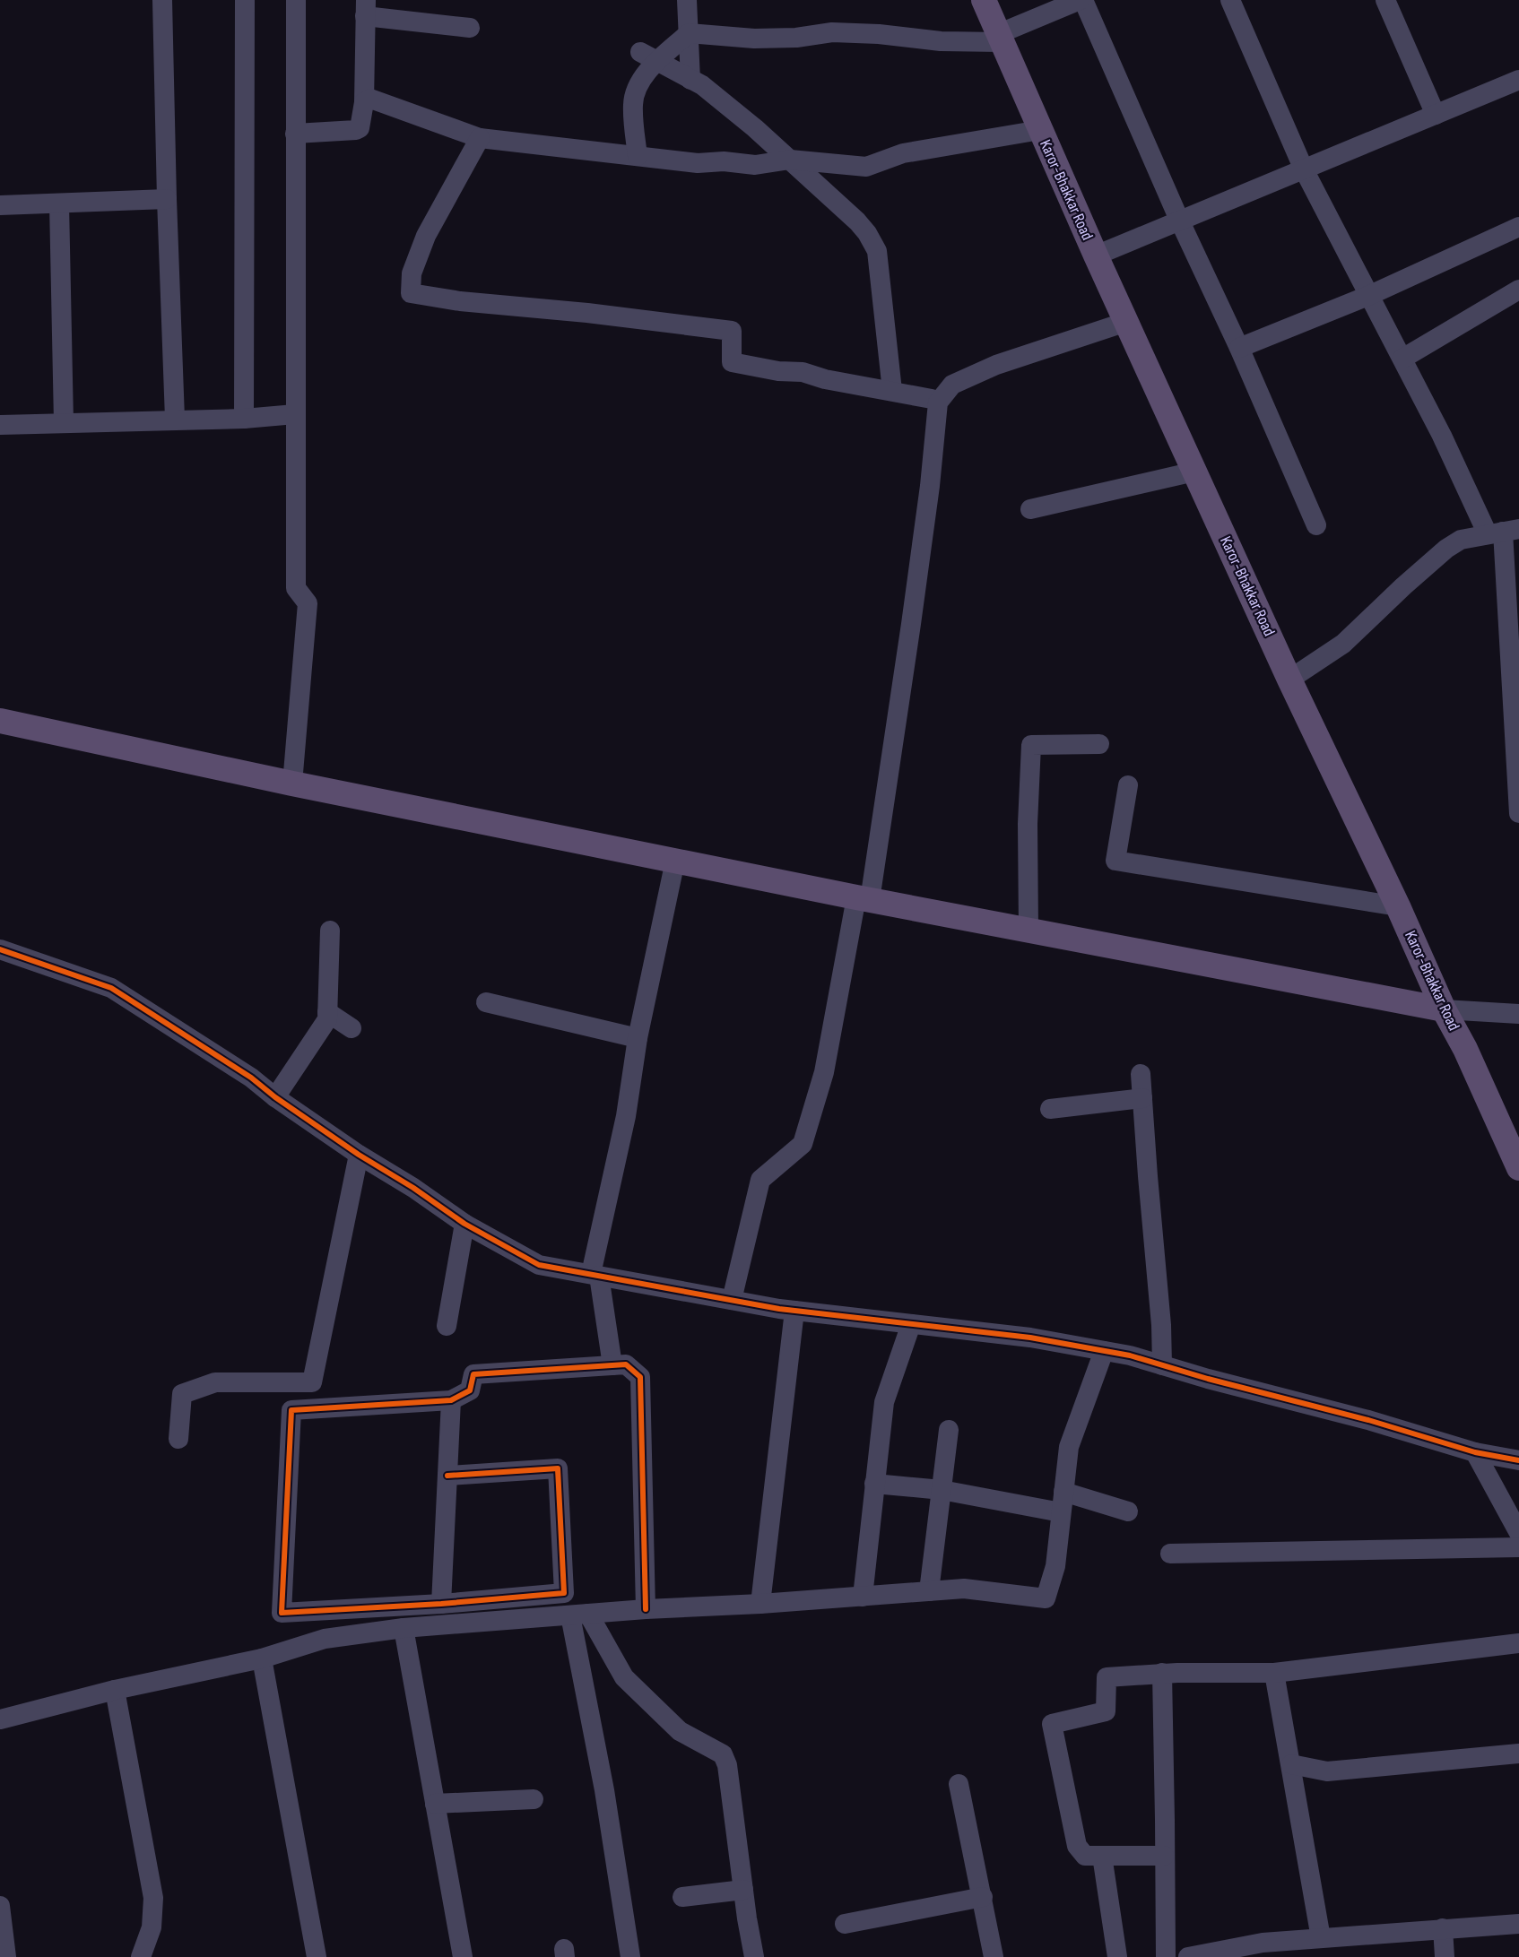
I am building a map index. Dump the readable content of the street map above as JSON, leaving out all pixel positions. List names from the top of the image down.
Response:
{
  "streets": {
    "main road": ["Karor-Bhakkar Road"]
  }
}
